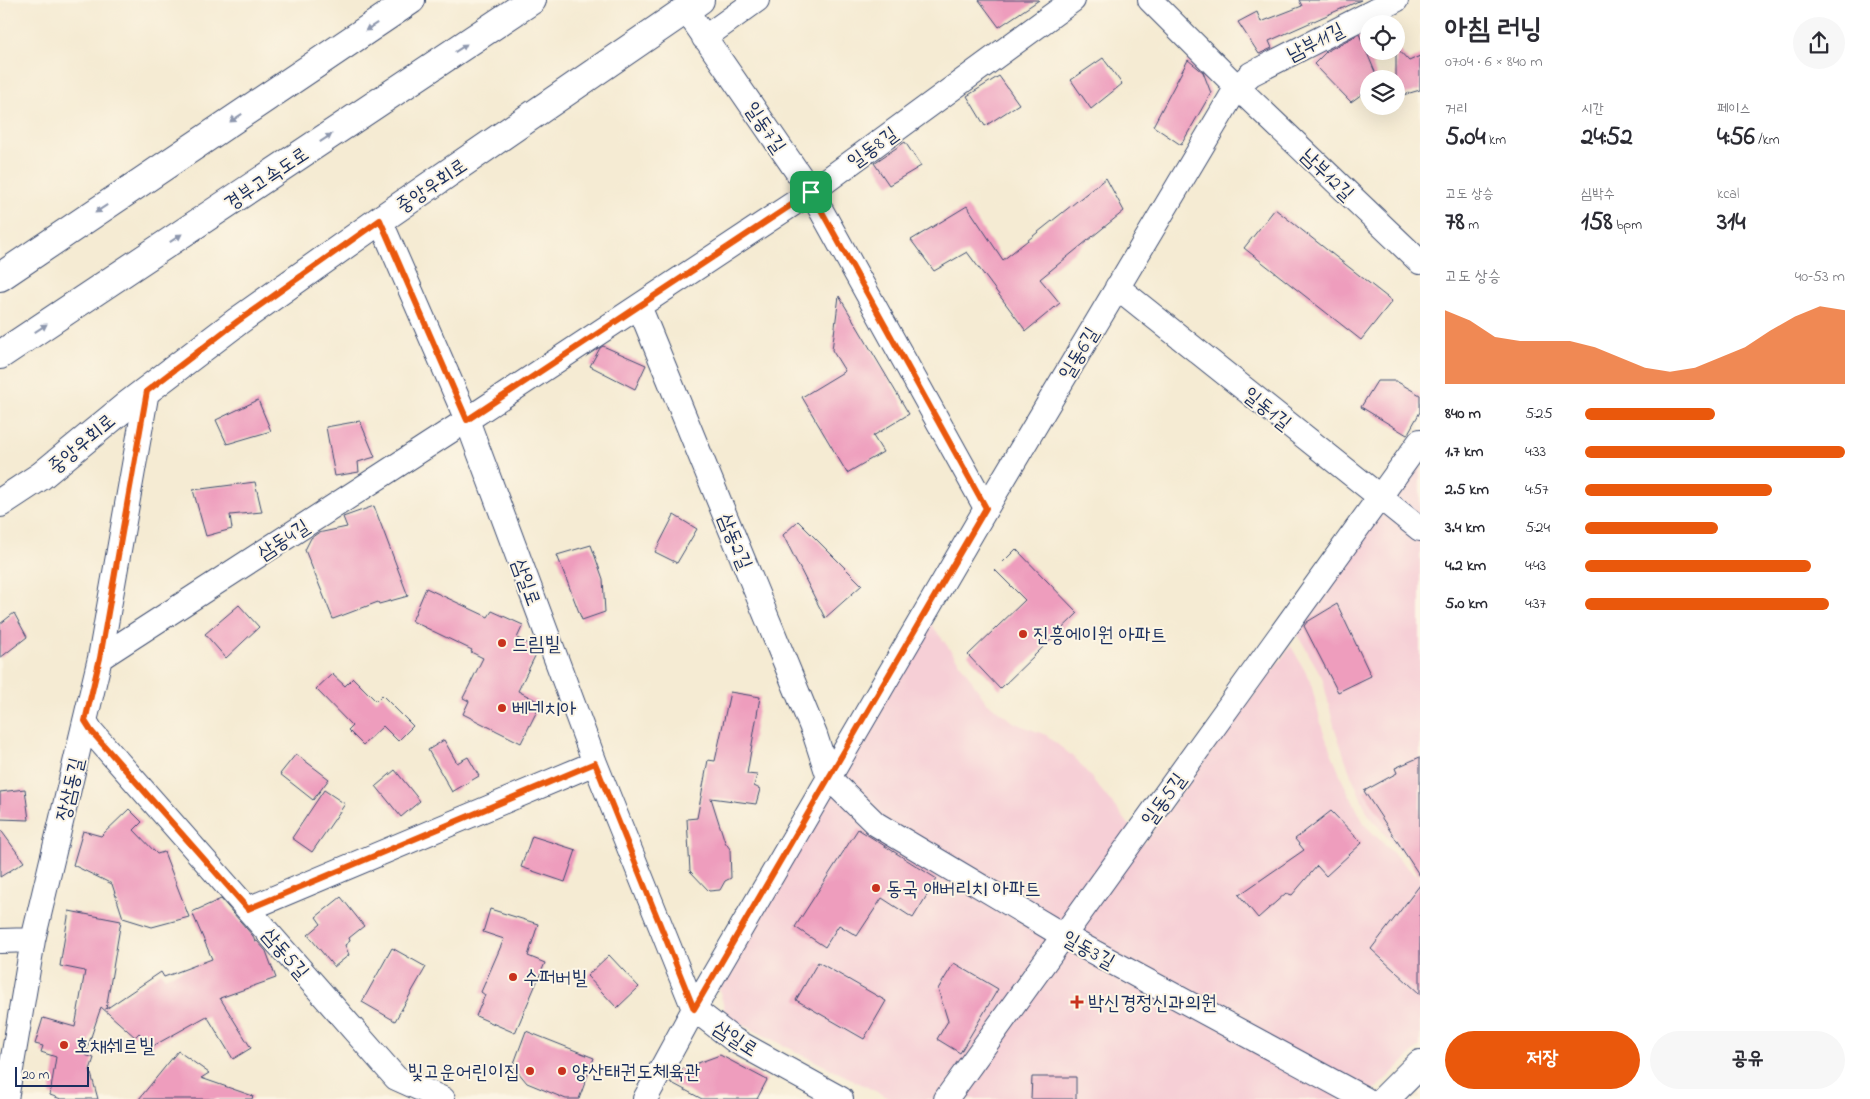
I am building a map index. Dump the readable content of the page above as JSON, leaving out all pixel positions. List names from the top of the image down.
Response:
{
  "streets": {
    "main road": ["경부고속도로", "중앙우회로"],
    "street": [
      "남부11길",
      "일동7길",
      "일동8길",
      "남부12길",
      "일동6길",
      "일동1길",
      "삼동4길",
      "삼동2길",
      "삼일로",
      "장삼동길",
      "일동5길",
      "일동3길",
      "삼동5길"
    ]
  },
  "crossings": [
    ["남부11길", "남부12길"],
    ["남부11길", "일동6길"],
    ["일동7길", "일동8길"],
    ["일동7길", "중앙우회로"],
    ["일동7길", "일동6길"],
    ["일동8길", "삼동4길"],
    ["일동8길", "삼동2길"],
    ["일동8길", "삼일로"],
    ["남부12길", "일동6길"],
    ["중앙우회로", "삼일로"],
    ["중앙우회로", "장삼동길"],
    ["일동6길", "일동1길"],
    ["일동6길", "삼동2길"],
    ["일동6길", "삼일로"],
    ["일동6길", "일동3길"],
    ["일동1길", "일동5길"],
    ["삼동4길", "삼일로"],
    ["삼동4길", "장삼동길"],
    ["삼동2길", "일동3길"],
    ["장삼동길", "삼동5길"],
    ["일동5길", "일동3길"]
  ],
  "places": {
    "other": [
      "진흥에이원 아파트",
      "드림빌",
      "베네치아",
      "동국 애버리치 아파트",
      "수퍼버빌",
      "호채쉐르빌",
      "빛고운어린이집",
      "양산태권도체육관"
    ],
    "health": ["박신경정신과의원"]
  },
  "scale_bar": "20 m",
  "page": {
    "heading": ["아침 러닝", "07:04 · 6 × 840 m"],
    "stats": [
      ["거리", "5.04 km"],
      ["시간", "24:52"],
      ["페이스", "4:56 /km"],
      ["고도 상승", "78 m"],
      ["심박수", "158 bpm"],
      ["kcal", "314"]
    ],
    "chart": ["고도 상승", "40–53 m"],
    "list": [
      {
        "name": "840 m",
        "note": "5:25"
      },
      {
        "name": "1.7 km",
        "note": "4:33"
      },
      {
        "name": "2.5 km",
        "note": "4:57"
      },
      {
        "name": "3.4 km",
        "note": "5:24"
      },
      {
        "name": "4.2 km",
        "note": "4:43"
      },
      {
        "name": "5.0 km",
        "note": "4:37"
      }
    ],
    "buttons": ["저장", "공유"],
    "scale": "20 m"
  }
}
